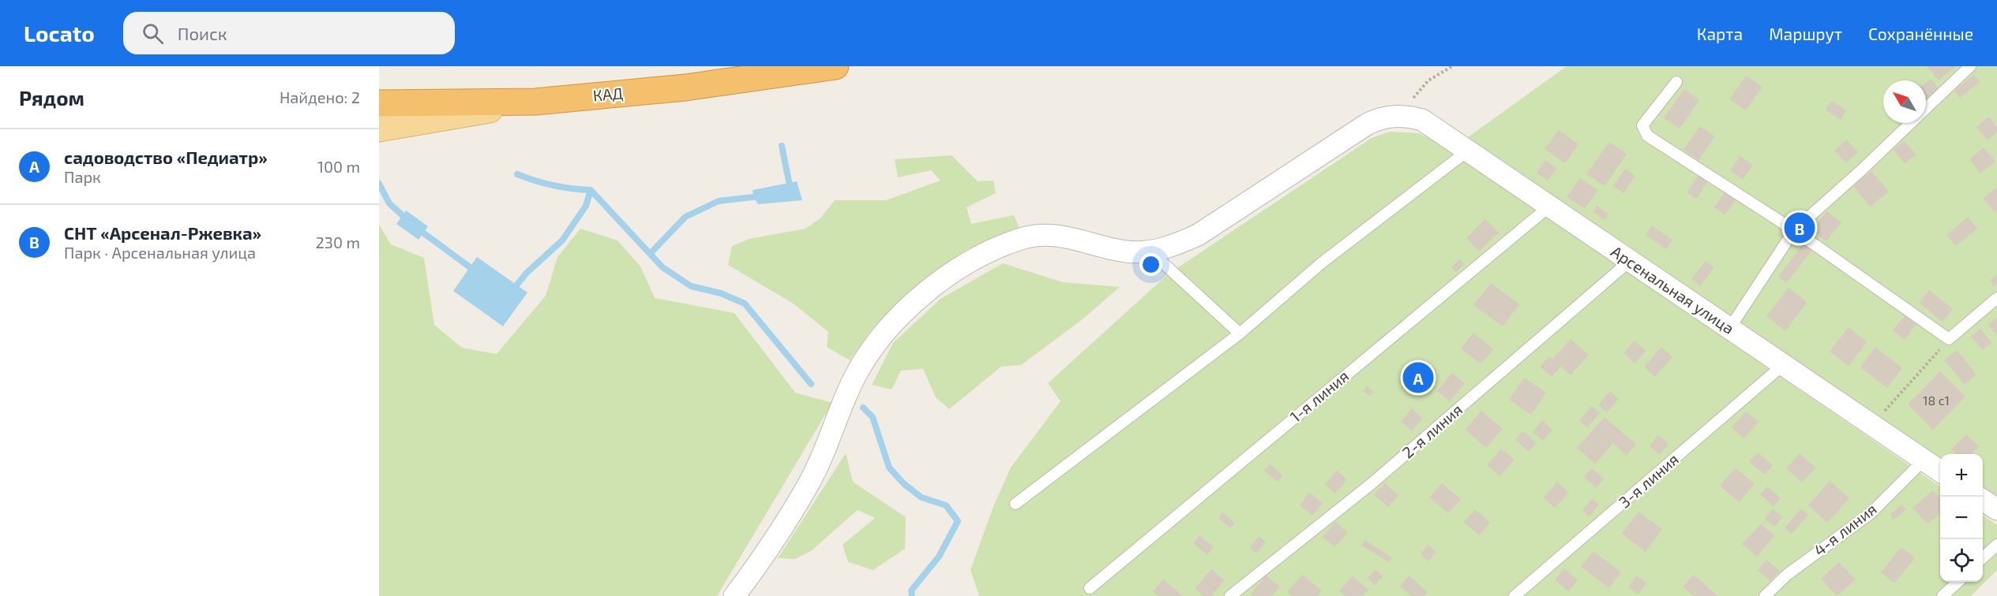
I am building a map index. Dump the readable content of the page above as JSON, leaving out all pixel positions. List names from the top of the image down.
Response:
{
  "streets": {
    "highway": ["КАД"],
    "street": ["Арсенальная улица"],
    "lane": [
      "1-я линия",
      "2-я линия",
      "3-я линия",
      "4-я линия"
    ]
  },
  "crossings": [
    ["Арсенальная улица", "1-я линия"],
    ["Арсенальная улица", "2-я линия"],
    ["Арсенальная улица", "3-я линия"],
    ["Арсенальная улица", "4-я линия"]
  ],
  "house_numbers": ["18 с1"],
  "north": "top left",
  "page": {
    "header": "Locato",
    "search": "Поиск",
    "nav": ["Карта", "Маршрут", "Сохранённые"],
    "heading": ["Рядом", "Найдено: 2"],
    "list": [
      {
        "mark": "A",
        "name": "садоводство «Педиатр»",
        "note": "Парк",
        "value": "100 m"
      },
      {
        "mark": "B",
        "name": "СНТ «Арсенал-Ржевка»",
        "note": "Парк · Арсенальная улица",
        "value": "230 m"
      }
    ],
    "pins": ["B", "A"],
    "map_buttons": ["+", "−"]
  }
}
